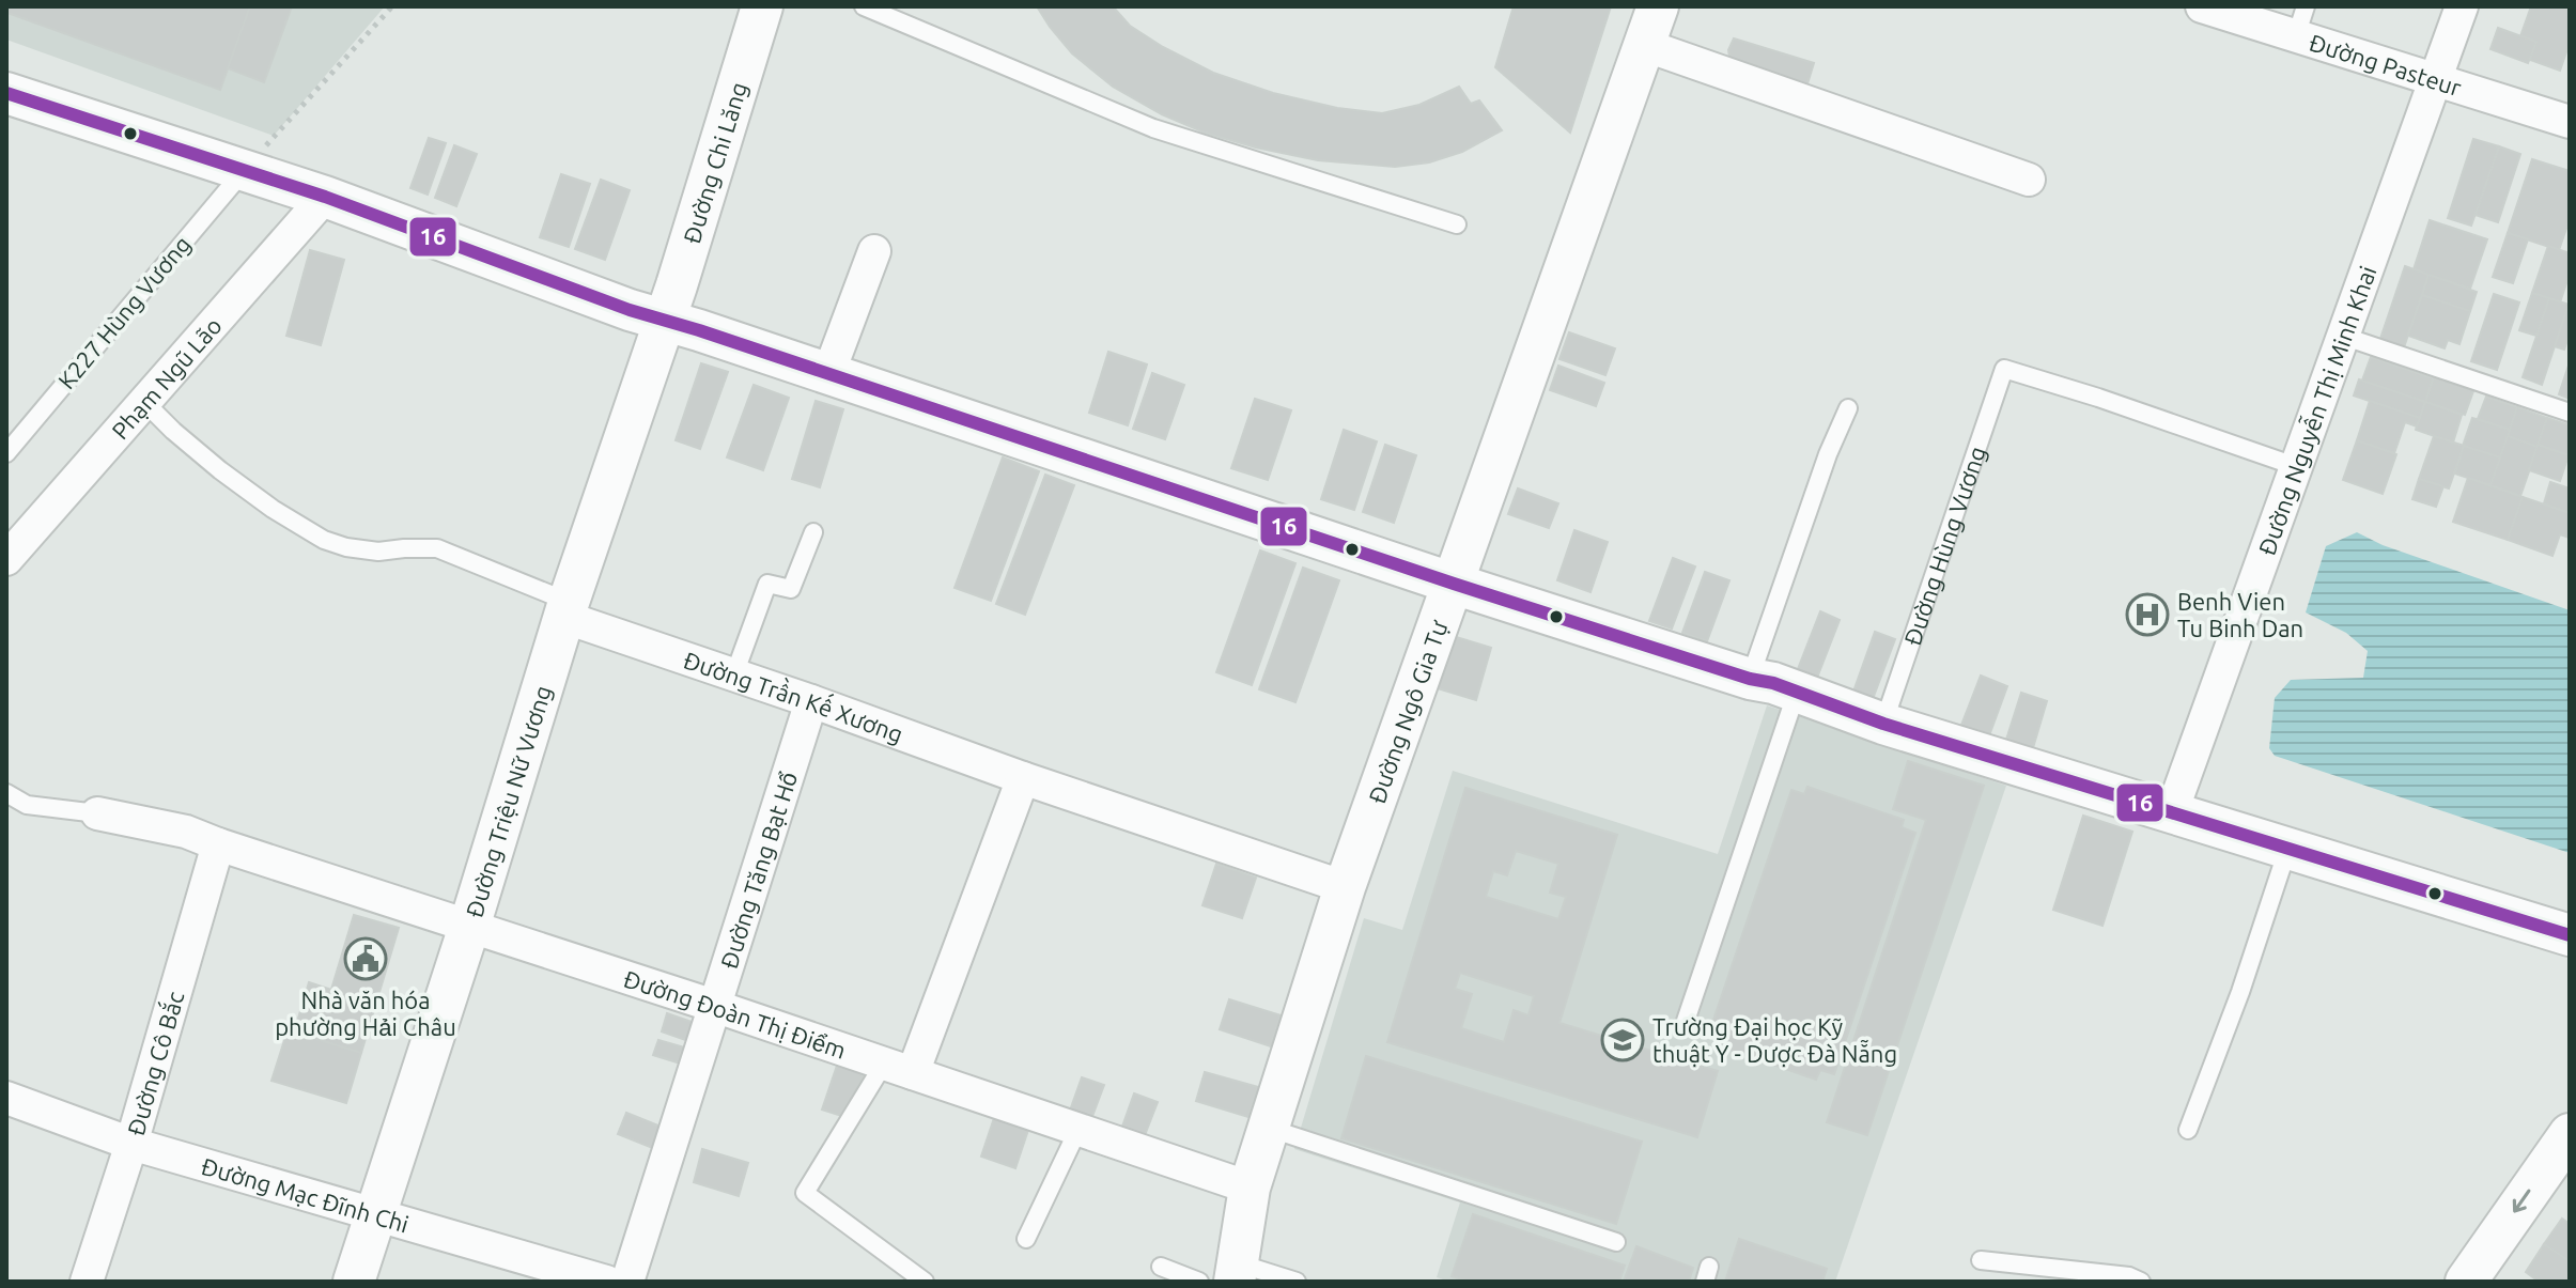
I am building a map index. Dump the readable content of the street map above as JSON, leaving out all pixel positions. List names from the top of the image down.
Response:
{
  "streets": {
    "street": [
      "Đường Pasteur",
      "Đường Chi Lăng",
      "Phạm Ngũ Lão",
      "Đường Nguyễn Thị Minh Khai",
      "Đường Trần Kế Xương",
      "Đường Ngô Gia Tự",
      "Đường Triệu Nữ Vương",
      "Đường Tăng Bạt Hổ",
      "Đường Đoàn Thị Điểm",
      "Đường Cô Bắc",
      "Đường Mạc Đĩnh Chi"
    ],
    "lane": ["K227 Hùng Vương", "Đường Hùng Vương"]
  },
  "crossings": [
    ["Đường Pasteur", "Đường Nguyễn Thị Minh Khai"],
    ["Đường Chi Lăng", "Đường Triệu Nữ Vương"],
    ["Đường Nguyễn Thị Minh Khai", "Đường Hùng Vương"],
    ["Đường Trần Kế Xương", "Đường Ngô Gia Tự"],
    ["Đường Trần Kế Xương", "Đường Triệu Nữ Vương"],
    ["Đường Trần Kế Xương", "Đường Tăng Bạt Hổ"],
    ["Đường Ngô Gia Tự", "Đường Đoàn Thị Điểm"],
    ["Đường Triệu Nữ Vương", "Đường Đoàn Thị Điểm"],
    ["Đường Triệu Nữ Vương", "Đường Mạc Đĩnh Chi"],
    ["Đường Tăng Bạt Hổ", "Đường Đoàn Thị Điểm"],
    ["Đường Đoàn Thị Điểm", "Đường Cô Bắc"],
    ["Đường Cô Bắc", "Đường Mạc Đĩnh Chi"]
  ],
  "places": {
    "hospital": ["Benh Vien Tu Binh Dan"],
    "public building": ["Nhà văn hóa phường Hải Châu"],
    "school or university": ["Trường Đại học Kỹ thuật Y - Dược Đà Nẵng"]
  },
  "lines": ["transit line 16"]
}
